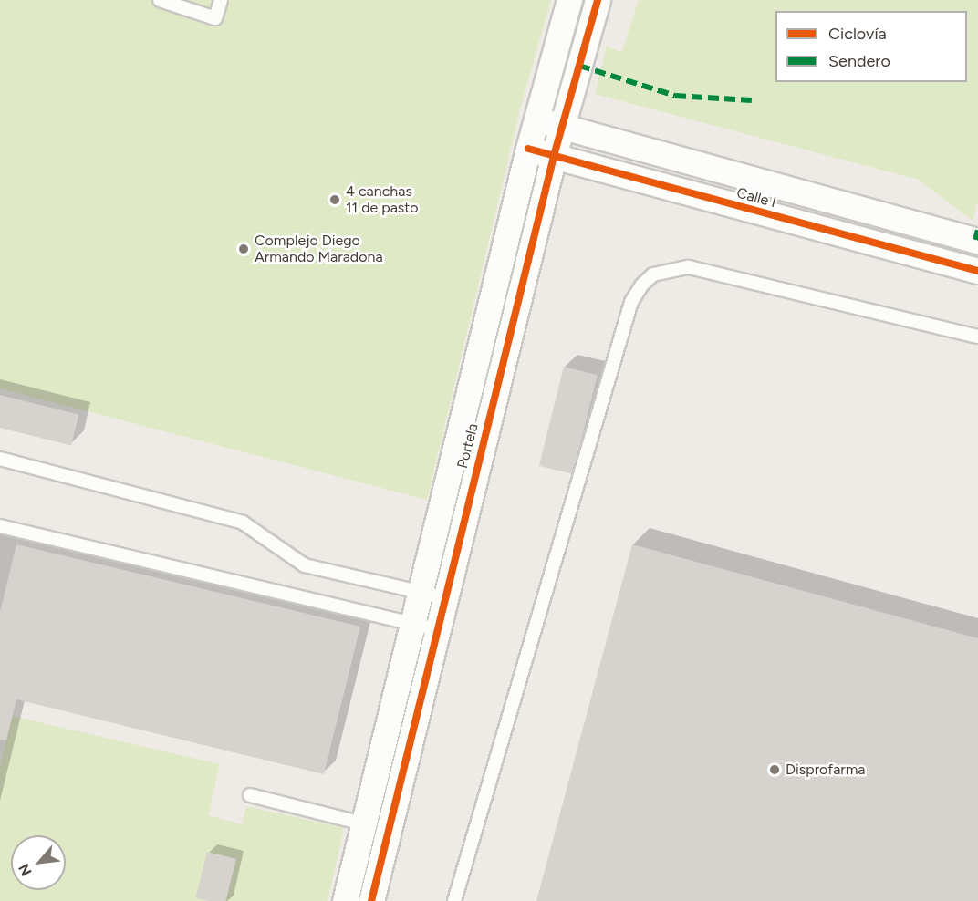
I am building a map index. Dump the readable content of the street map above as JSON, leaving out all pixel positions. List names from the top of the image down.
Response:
{
  "streets": {
    "street": ["Calle I", "Portela"]
  },
  "crossings": [
    ["Calle I", "Portela"]
  ],
  "places": ["4 canchas 11 de pasto", "Complejo Diego Armando Maradona", "Disprofarma"],
  "legend": ["Ciclovía", "Sendero"],
  "north": "bottom left"
}
